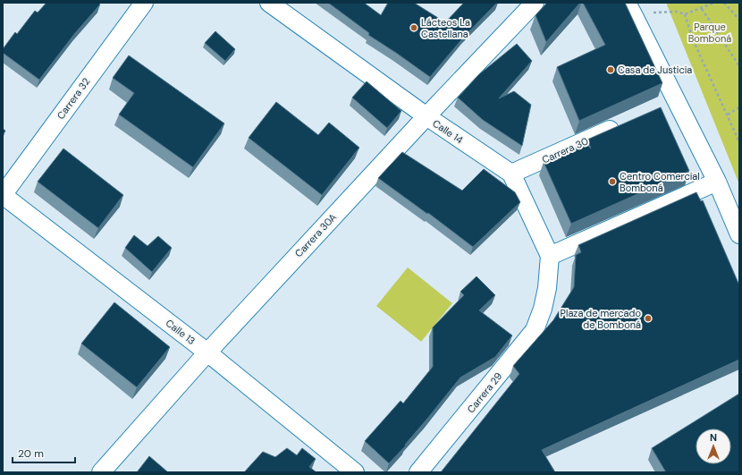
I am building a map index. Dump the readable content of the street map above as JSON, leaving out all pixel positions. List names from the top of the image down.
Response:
{
  "streets": {
    "street": [
      "Carrera 32",
      "Calle 14",
      "Carrera 30",
      "Carrera 30A",
      "Calle 13",
      "Carrera 29"
    ]
  },
  "crossings": [
    ["Carrera 32", "Calle 13"],
    ["Calle 14", "Carrera 30"],
    ["Calle 14", "Carrera 30A"],
    ["Carrera 30A", "Calle 13"]
  ],
  "parks": ["Parque Bomboná"],
  "places": [
    "Lácteos La Castellana",
    "Casa de Justicia",
    "Centro Comercial Bomboná",
    "Plaza de mercado de Bomboná"
  ],
  "scale_bar": "20 m",
  "north": "top"
}
